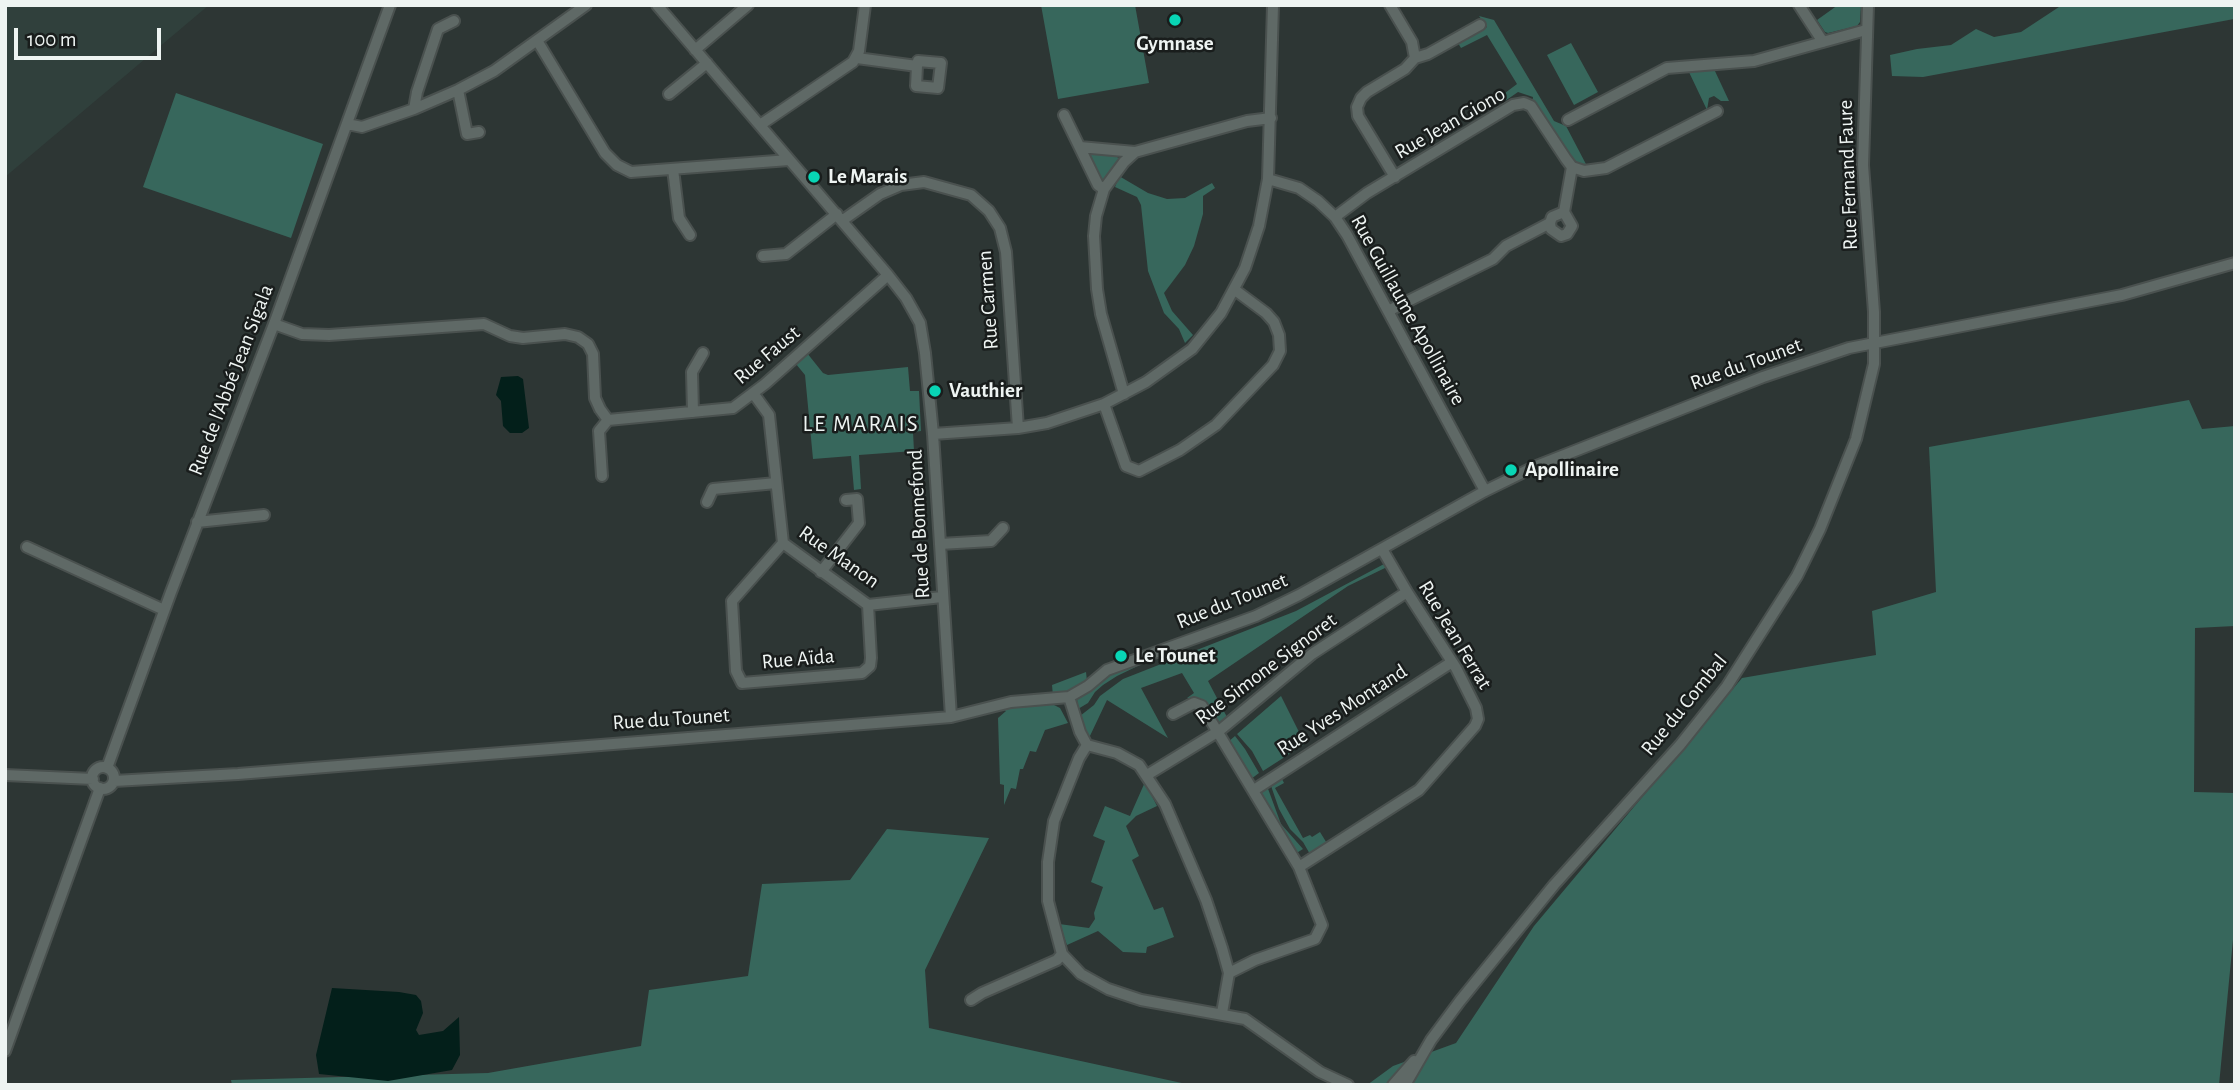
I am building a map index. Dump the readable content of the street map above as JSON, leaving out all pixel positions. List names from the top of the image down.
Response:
{
  "streets": {
    "street": [
      "Rue Jean Giono",
      "Rue Fernand Faure",
      "Rue Carmen",
      "Rue Guillaume Apollinaire",
      "Rue Faust",
      "Rue du Tounet",
      "Rue de l'Abbé Jean Sigala",
      "Rue de Bonnefond",
      "Rue Manon",
      "Rue Jean Ferrat",
      "Rue Aïda",
      "Rue Simone Signoret",
      "Rue du Combal",
      "Rue Yves Montand"
    ]
  },
  "crossings": [
    ["Rue Jean Giono", "Rue Guillaume Apollinaire"],
    ["Rue Fernand Faure", "Rue du Tounet"],
    ["Rue Fernand Faure", "Rue du Combal"],
    ["Rue Carmen", "Rue de Bonnefond"],
    ["Rue Guillaume Apollinaire", "Rue du Tounet"],
    ["Rue Faust", "Rue de Bonnefond"],
    ["Rue Faust", "Rue Manon"],
    ["Rue du Tounet", "Rue de l'Abbé Jean Sigala"],
    ["Rue du Tounet", "Rue de Bonnefond"],
    ["Rue du Tounet", "Rue Jean Ferrat"],
    ["Rue du Tounet", "Rue du Combal"],
    ["Rue de Bonnefond", "Rue Manon"],
    ["Rue Manon", "Rue Aïda"],
    ["Rue Jean Ferrat", "Rue Simone Signoret"],
    ["Rue Jean Ferrat", "Rue Yves Montand"]
  ],
  "districts": ["LE MARAIS"],
  "places": [
    "Gymnase",
    "Le Marais",
    "Vauthier",
    "Apollinaire",
    "Le Tounet"
  ],
  "scale_bar": "100 m"
}
